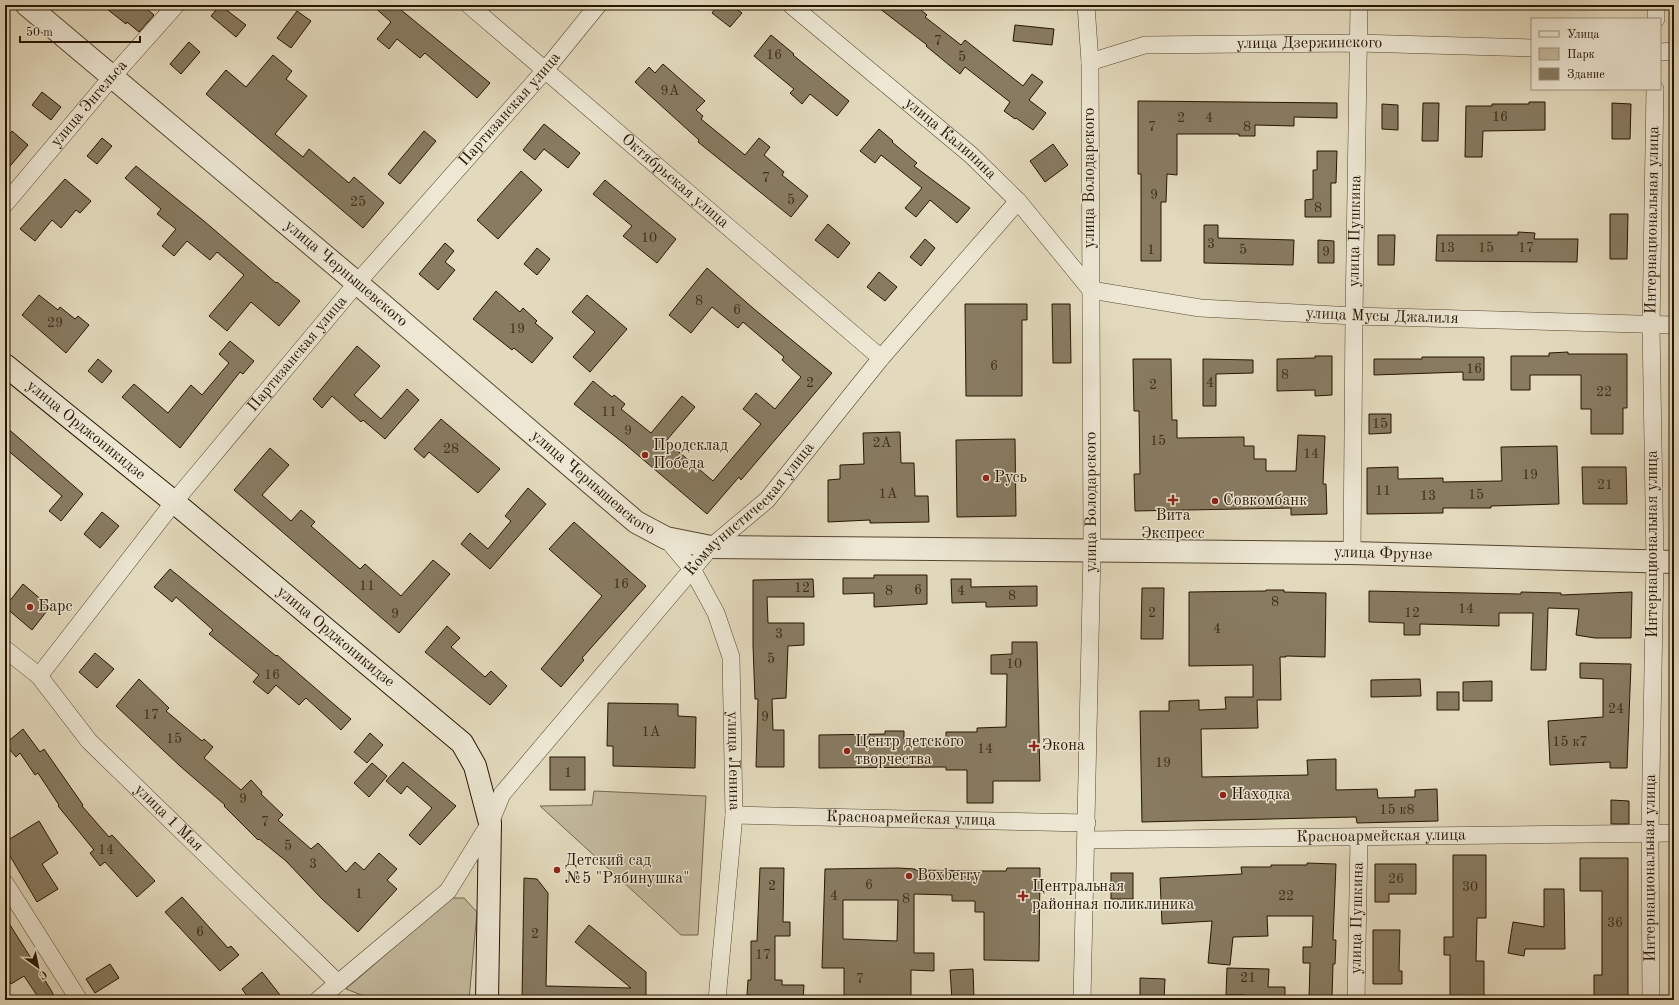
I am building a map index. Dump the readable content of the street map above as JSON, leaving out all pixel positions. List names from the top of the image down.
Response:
{
  "streets": {
    "street": [
      "улица Дзержинского",
      "улица Энгельса",
      "Партизанская улица",
      "улица Калинина",
      "улица Володарского",
      "Октябрьская улица",
      "Интернациональная улица",
      "улица Пушкина",
      "улица Чернышевского",
      "улица Мусы Джалиля",
      "улица Орджоникидзе",
      "Коммунистическая улица",
      "улица Фрунзе",
      "улица Ленина",
      "улица 1 Мая",
      "Красноармейская улица"
    ]
  },
  "crossings": [
    ["улица Дзержинского", "улица Володарского"],
    ["улица Дзержинского", "улица Пушкина"],
    ["улица Энгельса", "улица Чернышевского"],
    ["Партизанская улица", "Октябрьская улица"],
    ["Партизанская улица", "улица Чернышевского"],
    ["Партизанская улица", "улица Орджоникидзе"],
    ["Партизанская улица", "улица 1 Мая"],
    ["улица Калинина", "улица Володарского"],
    ["улица Калинина", "улица Мусы Джалиля"],
    ["улица Калинина", "Коммунистическая улица"],
    ["улица Володарского", "улица Мусы Джалиля"],
    ["улица Володарского", "улица Фрунзе"],
    ["улица Володарского", "Красноармейская улица"],
    ["Октябрьская улица", "Коммунистическая улица"],
    ["Интернациональная улица", "улица Мусы Джалиля"],
    ["Интернациональная улица", "улица Фрунзе"],
    ["Интернациональная улица", "Красноармейская улица"],
    ["улица Пушкина", "улица Мусы Джалиля"],
    ["улица Пушкина", "улица Фрунзе"],
    ["улица Пушкина", "Красноармейская улица"],
    ["улица Чернышевского", "Коммунистическая улица"],
    ["улица Чернышевского", "улица Фрунзе"],
    ["улица Чернышевского", "улица Ленина"],
    ["улица Орджоникидзе", "Коммунистическая улица"],
    ["Коммунистическая улица", "улица Фрунзе"],
    ["Коммунистическая улица", "улица Ленина"],
    ["Коммунистическая улица", "улица 1 Мая"],
    ["улица Ленина", "Красноармейская улица"]
  ],
  "places": {
    "other": [
      "Продсклад Победа",
      "Русь",
      "Совкомбанк",
      "Барс",
      "Центр детского творчества",
      "Находка",
      "Детский сад №5 \"Рябинушка\"",
      "Boxberry"
    ],
    "health": ["Вита Экспресс", "Экона", "Центральная районная поликлиника"]
  },
  "house_numbers": [
    "7",
    "16",
    "5",
    "9А",
    "16",
    "2",
    "4",
    "7",
    "8",
    "7",
    "9",
    "5",
    "25",
    "8",
    "10",
    "3",
    "13",
    "15",
    "17",
    "1",
    "5",
    "9",
    "8",
    "6",
    "29",
    "19",
    "6",
    "16",
    "8",
    "2",
    "4",
    "2",
    "22",
    "11",
    "15",
    "9",
    "15",
    "2А",
    "28",
    "14",
    "19",
    "21",
    "11",
    "1А",
    "15",
    "13",
    "16",
    "11",
    "12",
    "6",
    "8",
    "4",
    "8",
    "8",
    "14",
    "2",
    "12",
    "9",
    "4",
    "3",
    "5",
    "10",
    "16",
    "24",
    "17",
    "9",
    "1А",
    "15",
    "15 к7",
    "14",
    "19",
    "1",
    "9",
    "15 к8",
    "7",
    "5",
    "14",
    "3",
    "26",
    "6",
    "2",
    "30",
    "1",
    "4",
    "22",
    "8",
    "36",
    "6",
    "2",
    "17",
    "21",
    "7"
  ],
  "legend": ["Улица", "Парк", "Здание"],
  "scale_bar": "50 m",
  "north": "bottom right"
}
